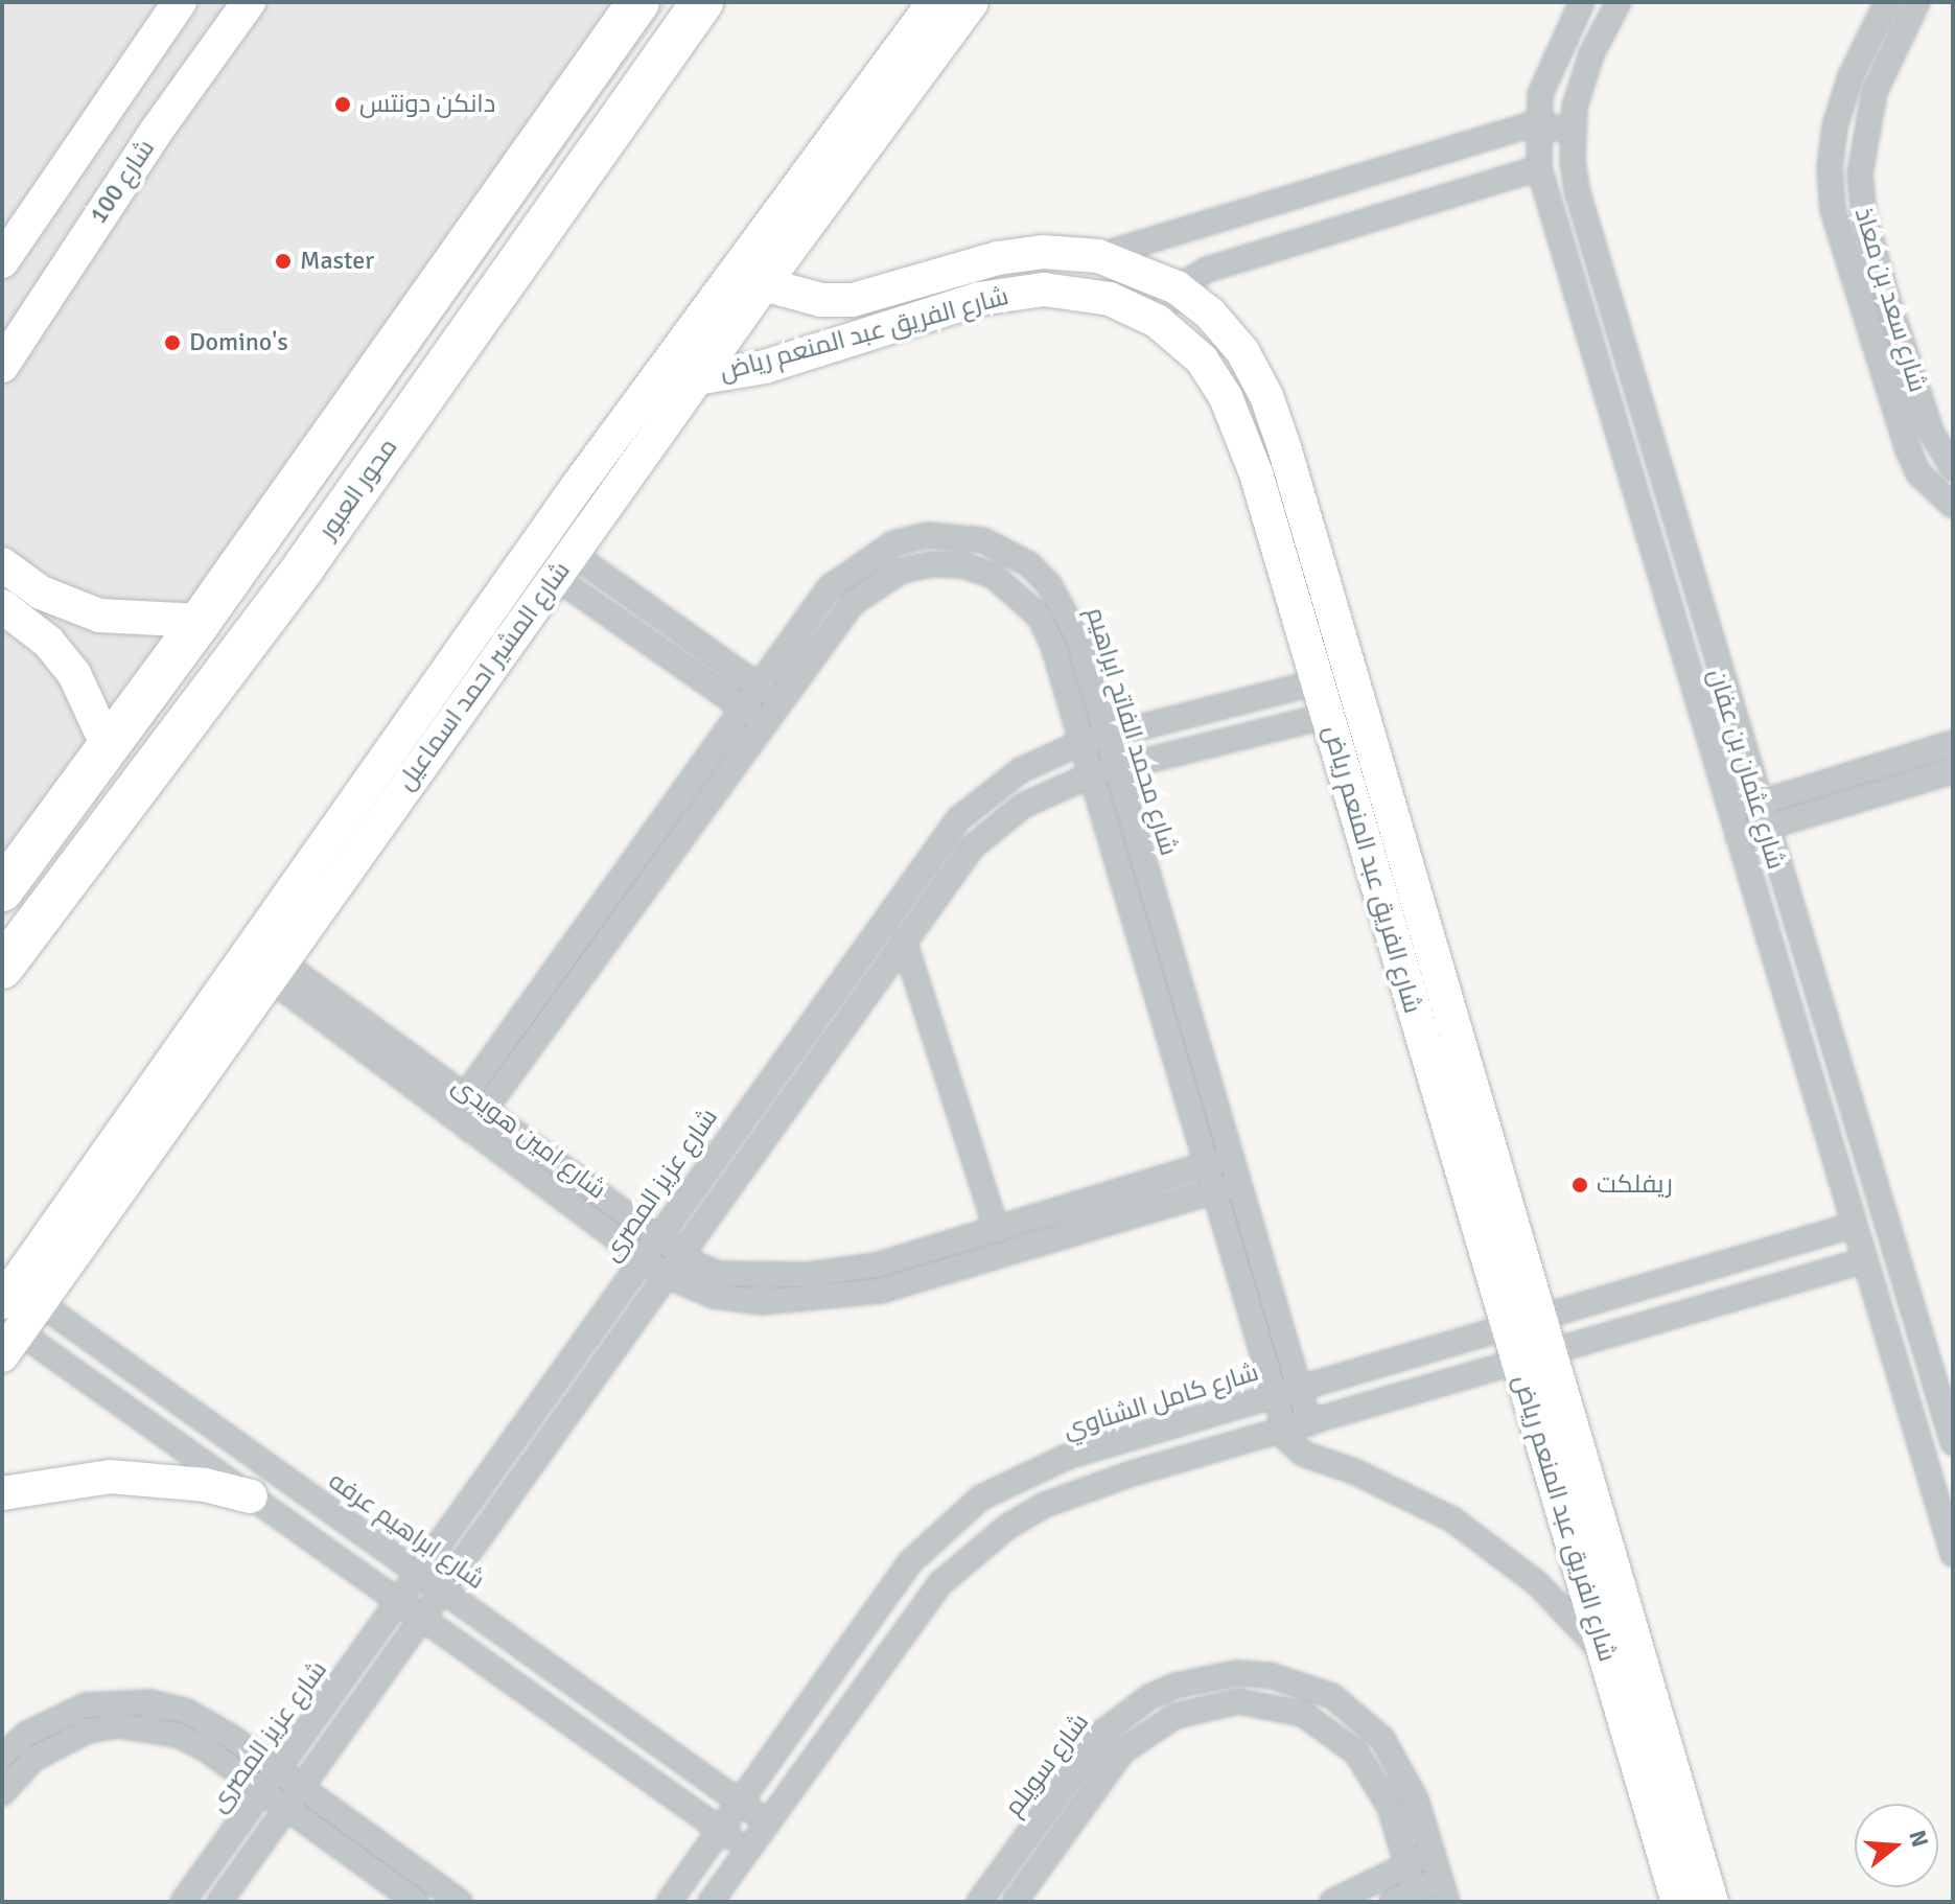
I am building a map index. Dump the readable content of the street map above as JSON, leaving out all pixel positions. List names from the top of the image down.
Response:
{
  "streets": {
    "highway": ["محور العبور"],
    "street": [
      "شارع 100",
      "شارع سعد بن معاذ",
      "شارع الفريق عبد المنعم رياض",
      "شارع المشير احمد اسماعيل",
      "شارع محمد الفاتح ابراهيم",
      "شارع عثمان بن عفان",
      "شارع امين هويدى",
      "شارع عزيز المصرى",
      "شارع كامل الشناوي",
      "شارع ابراهيم عرفه",
      "شارع سويلم"
    ]
  },
  "crossings": [
    ["شارع الفريق عبد المنعم رياض", "شارع المشير احمد اسماعيل"],
    ["شارع الفريق عبد المنعم رياض", "شارع عزيز المصرى"],
    ["شارع الفريق عبد المنعم رياض", "شارع كامل الشناوي"],
    ["شارع المشير احمد اسماعيل", "شارع امين هويدى"],
    ["شارع المشير احمد اسماعيل", "شارع ابراهيم عرفه"],
    ["شارع محمد الفاتح ابراهيم", "شارع امين هويدى"],
    ["شارع محمد الفاتح ابراهيم", "شارع عزيز المصرى"],
    ["شارع محمد الفاتح ابراهيم", "شارع كامل الشناوي"],
    ["شارع عثمان بن عفان", "شارع كامل الشناوي"],
    ["شارع امين هويدى", "شارع عزيز المصرى"],
    ["شارع عزيز المصرى", "شارع ابراهيم عرفه"],
    ["شارع كامل الشناوي", "شارع ابراهيم عرفه"]
  ],
  "places": [
    "دانكن دونتس",
    "Master",
    "Domino's",
    "ريفلكت"
  ],
  "north": "right"
}
